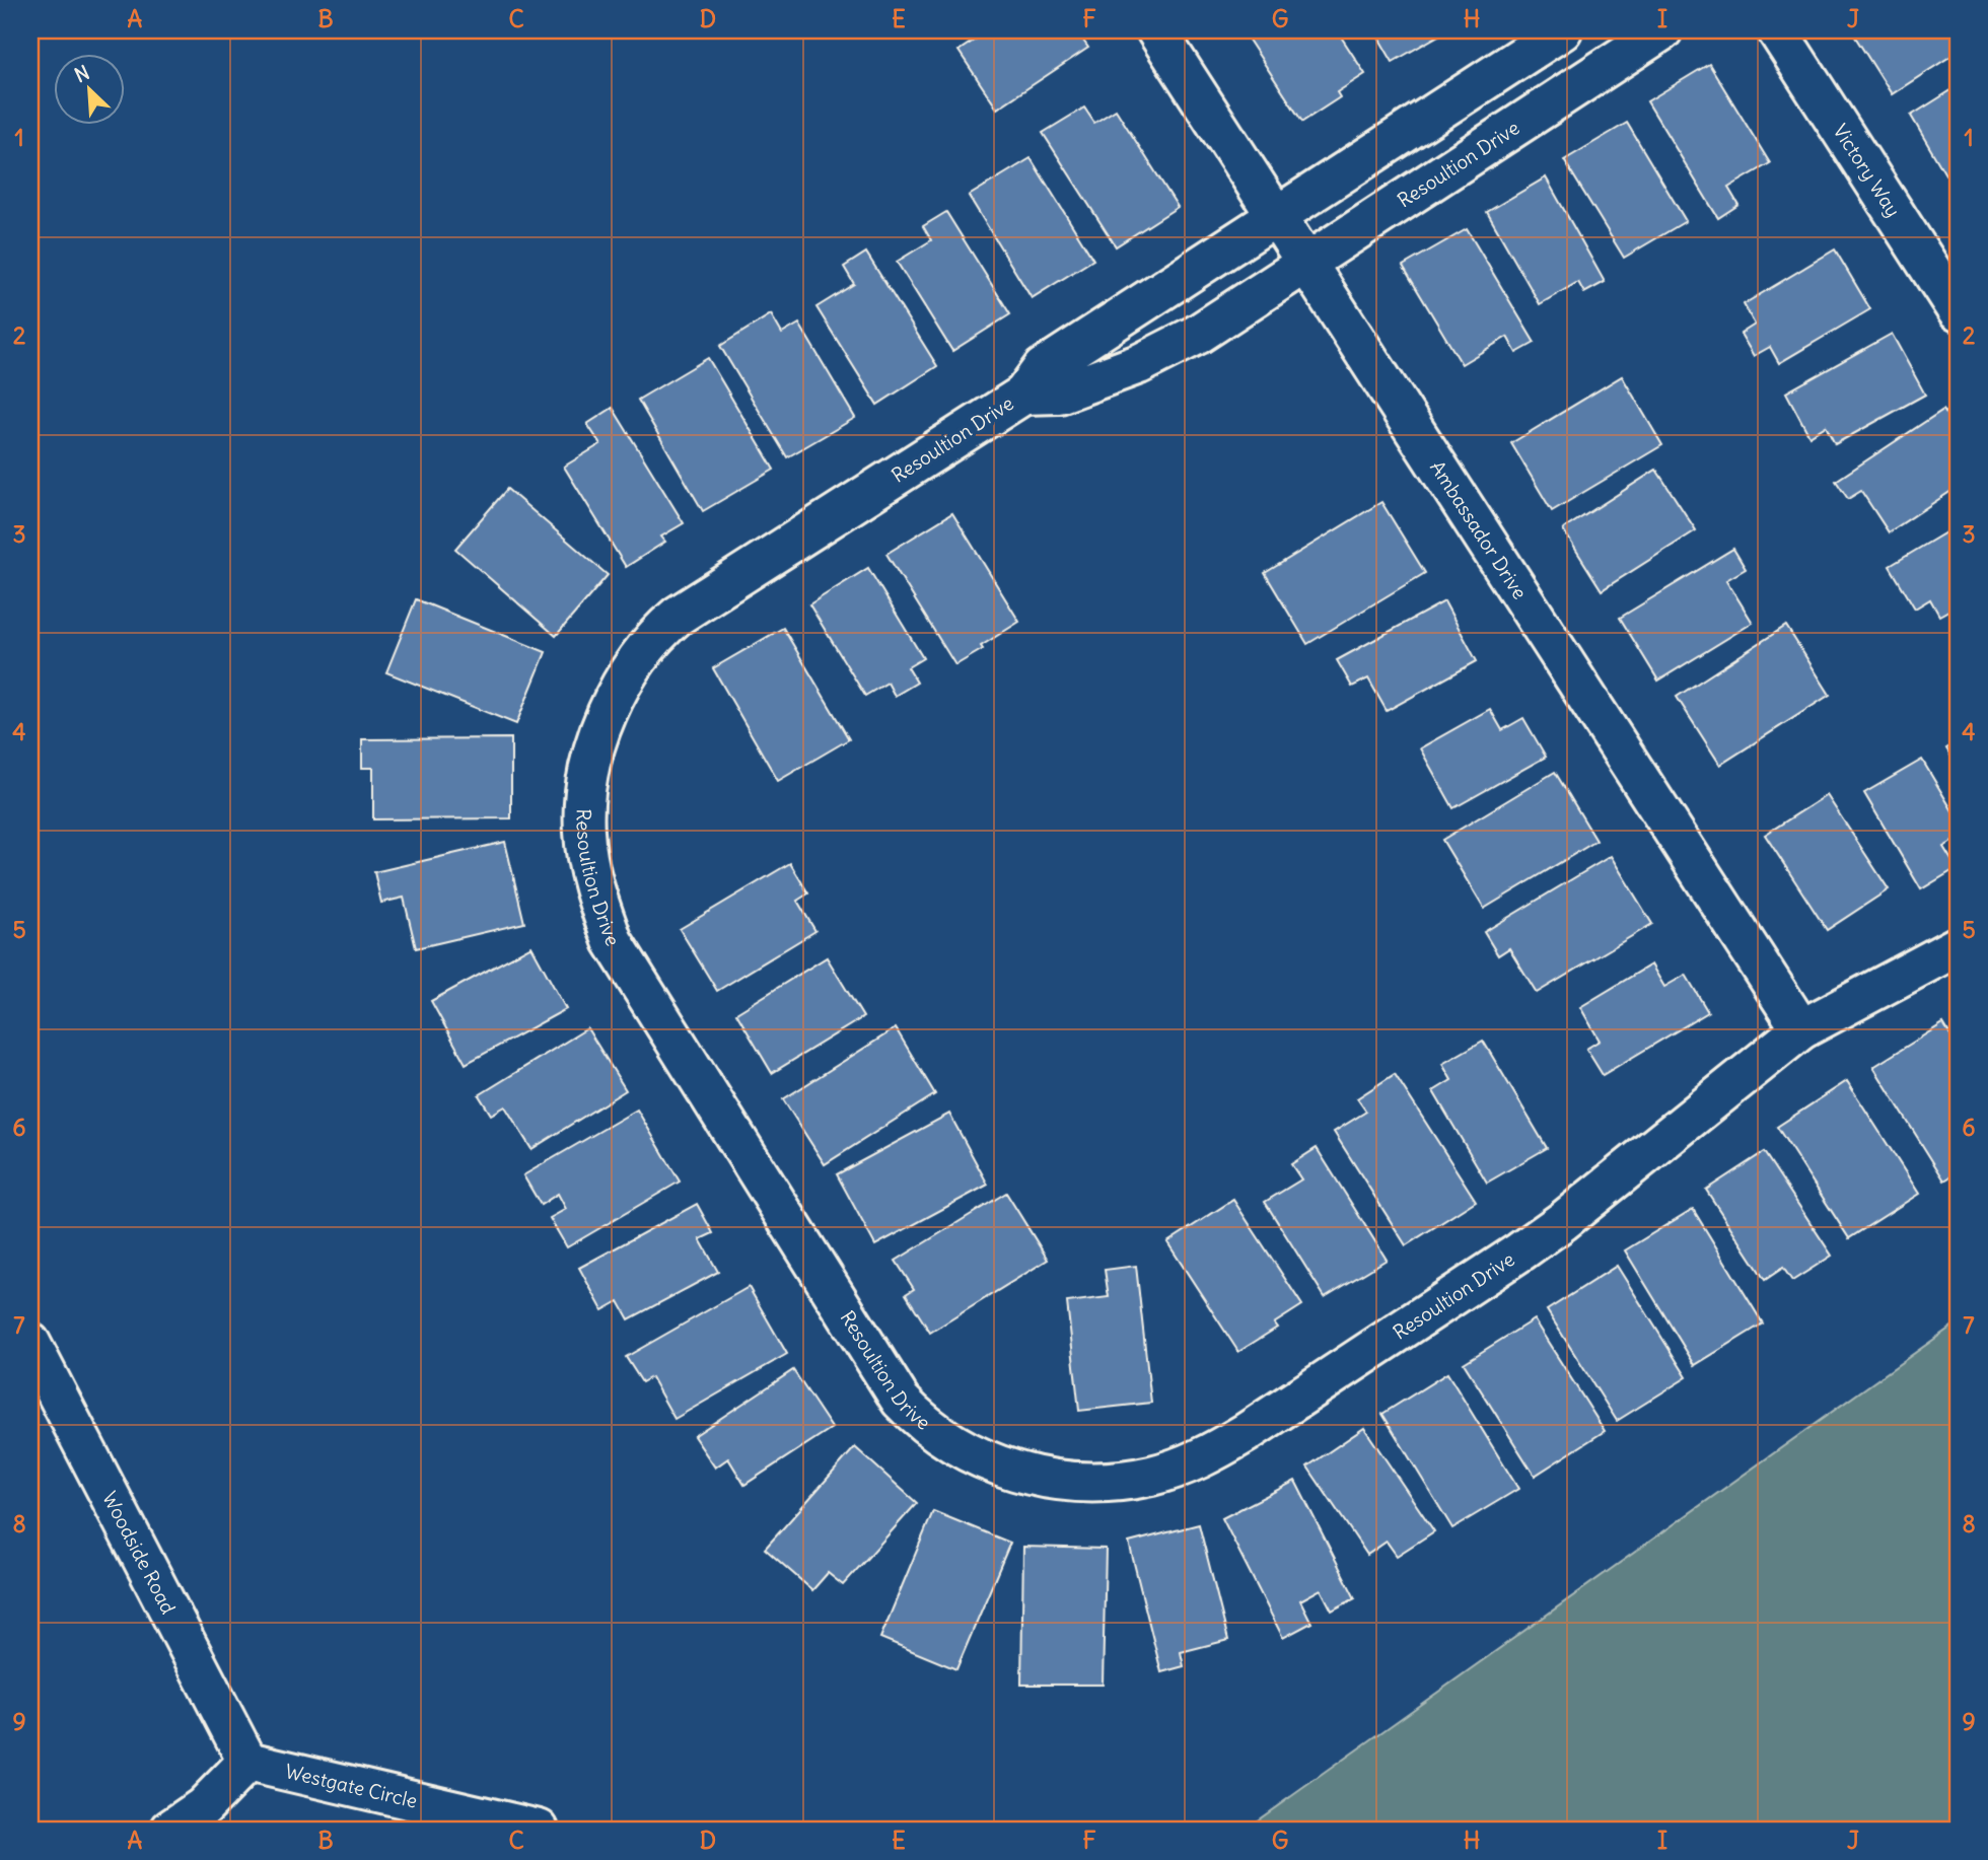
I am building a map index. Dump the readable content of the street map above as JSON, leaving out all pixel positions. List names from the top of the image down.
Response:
{
  "streets": {
    "street": [
      "Resoultion Drive",
      "Victory Way",
      "Ambassador Drive",
      "Woodside Road",
      "Westgate Circle"
    ]
  },
  "crossings": [
    ["Resoultion Drive", "Ambassador Drive"],
    ["Woodside Road", "Westgate Circle"]
  ],
  "north": "top left",
  "grid": {
    "columns": [
      "A",
      "B",
      "C",
      "D",
      "E",
      "F",
      "G",
      "H",
      "I",
      "J"
    ],
    "rows": [
      "1",
      "2",
      "3",
      "4",
      "5",
      "6",
      "7",
      "8",
      "9"
    ]
  }
}
